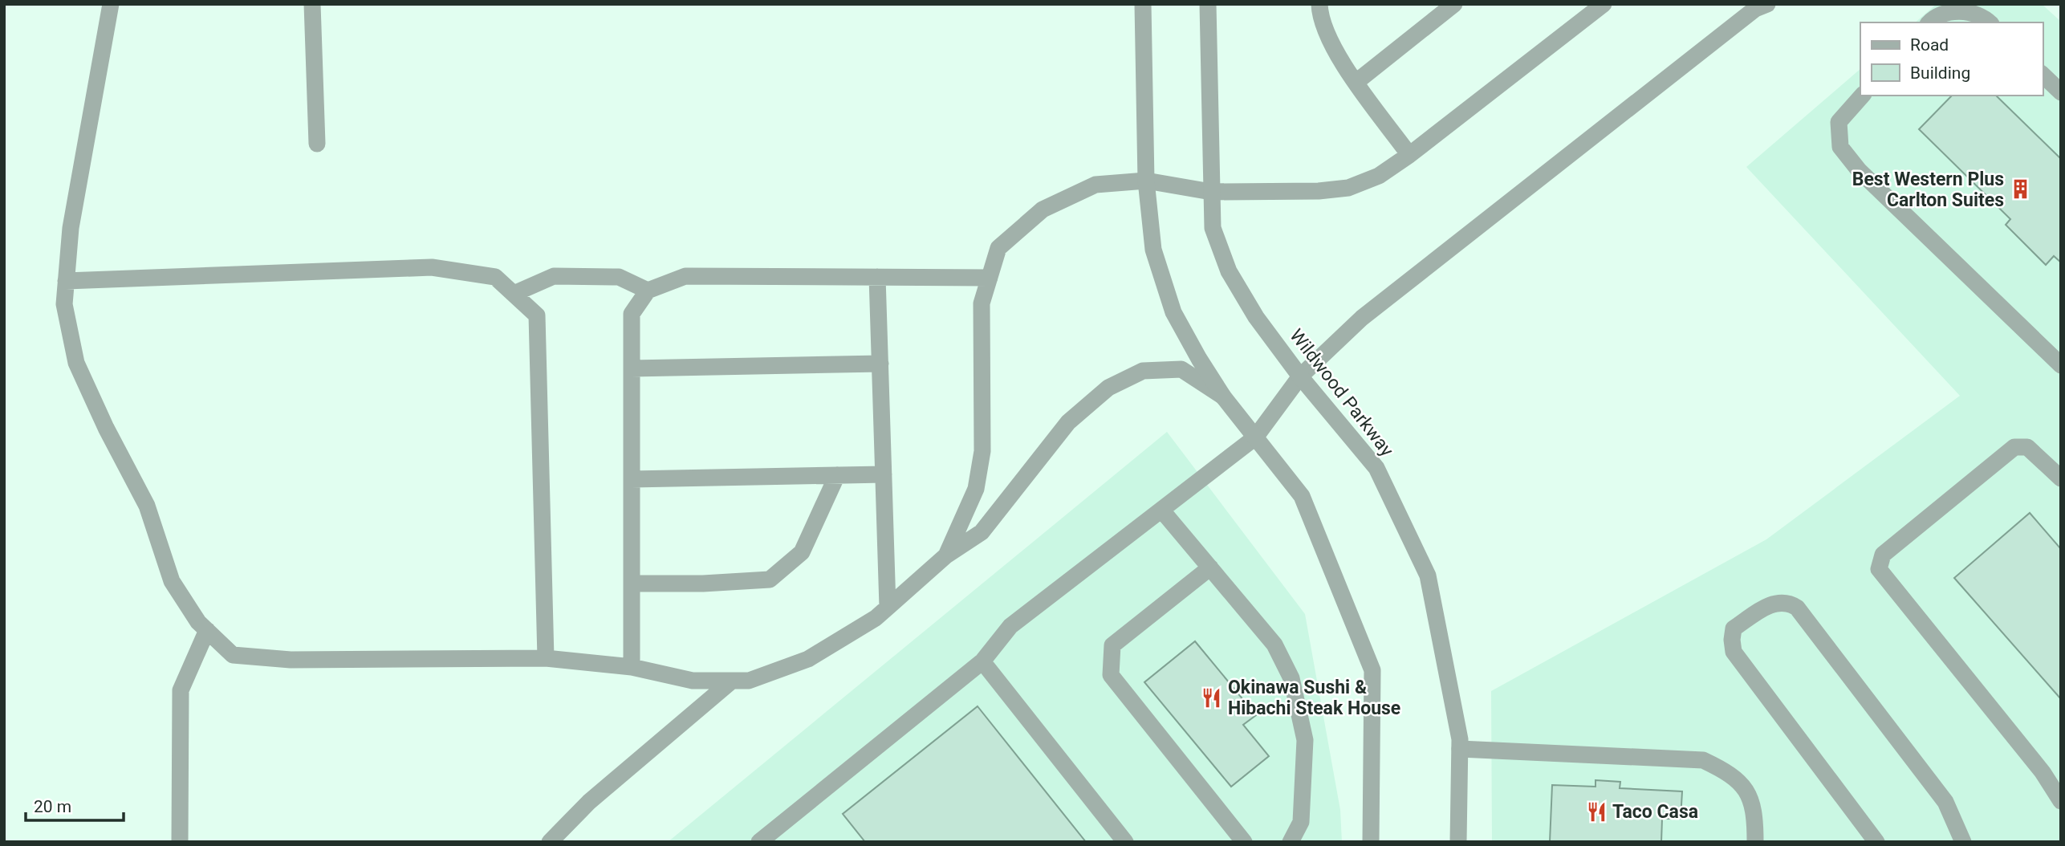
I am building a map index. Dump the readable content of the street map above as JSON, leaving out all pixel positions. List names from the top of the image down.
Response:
{
  "streets": {
    "street": ["Wildwood Parkway"]
  },
  "places": {
    "building": ["Best Western Plus Carlton Suites"],
    "restaurant": ["Okinawa Sushi & Hibachi Steak House", "Taco Casa"]
  },
  "legend": ["Road", "Building"],
  "scale_bar": "20 m"
}
